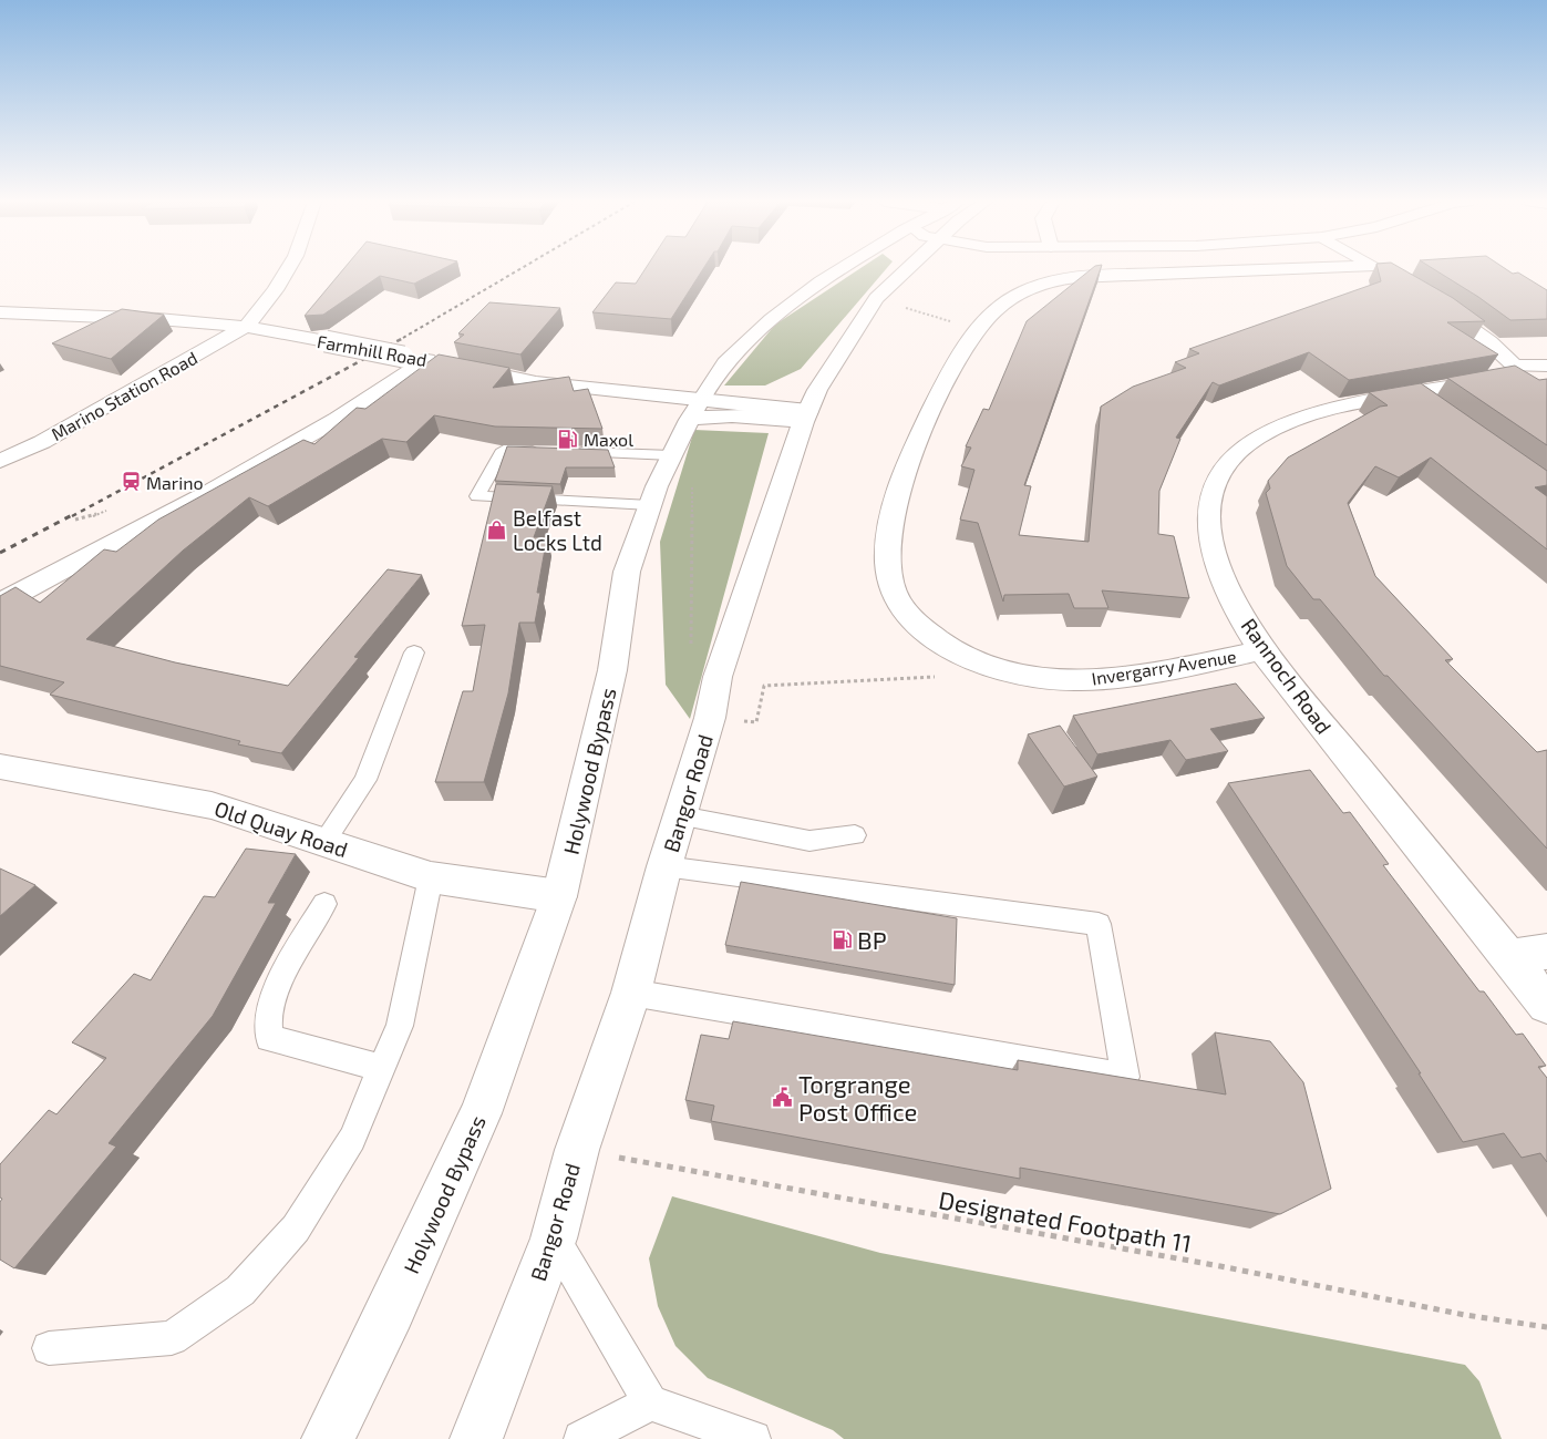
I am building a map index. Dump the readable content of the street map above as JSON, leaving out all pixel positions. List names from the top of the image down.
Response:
{
  "streets": {
    "main road": [
      "Farmhill Road",
      "Marino Station Road",
      "Invergarry Avenue",
      "Rannoch Road",
      "Holywood Bypass",
      "Bangor Road",
      "Old Quay Road"
    ],
    "path": ["Designated Footpath 11"]
  },
  "crossings": [
    ["Farmhill Road", "Marino Station Road"],
    ["Farmhill Road", "Holywood Bypass"],
    ["Farmhill Road", "Bangor Road"],
    ["Invergarry Avenue", "Rannoch Road"],
    ["Holywood Bypass", "Old Quay Road"],
    ["Bangor Road", "Designated Footpath 11"]
  ],
  "places": {
    "fuel station": ["Maxol", "BP"],
    "station": ["Marino"],
    "shop": ["Belfast Locks Ltd"],
    "public building": ["Torgrange Post Office"]
  }
}
